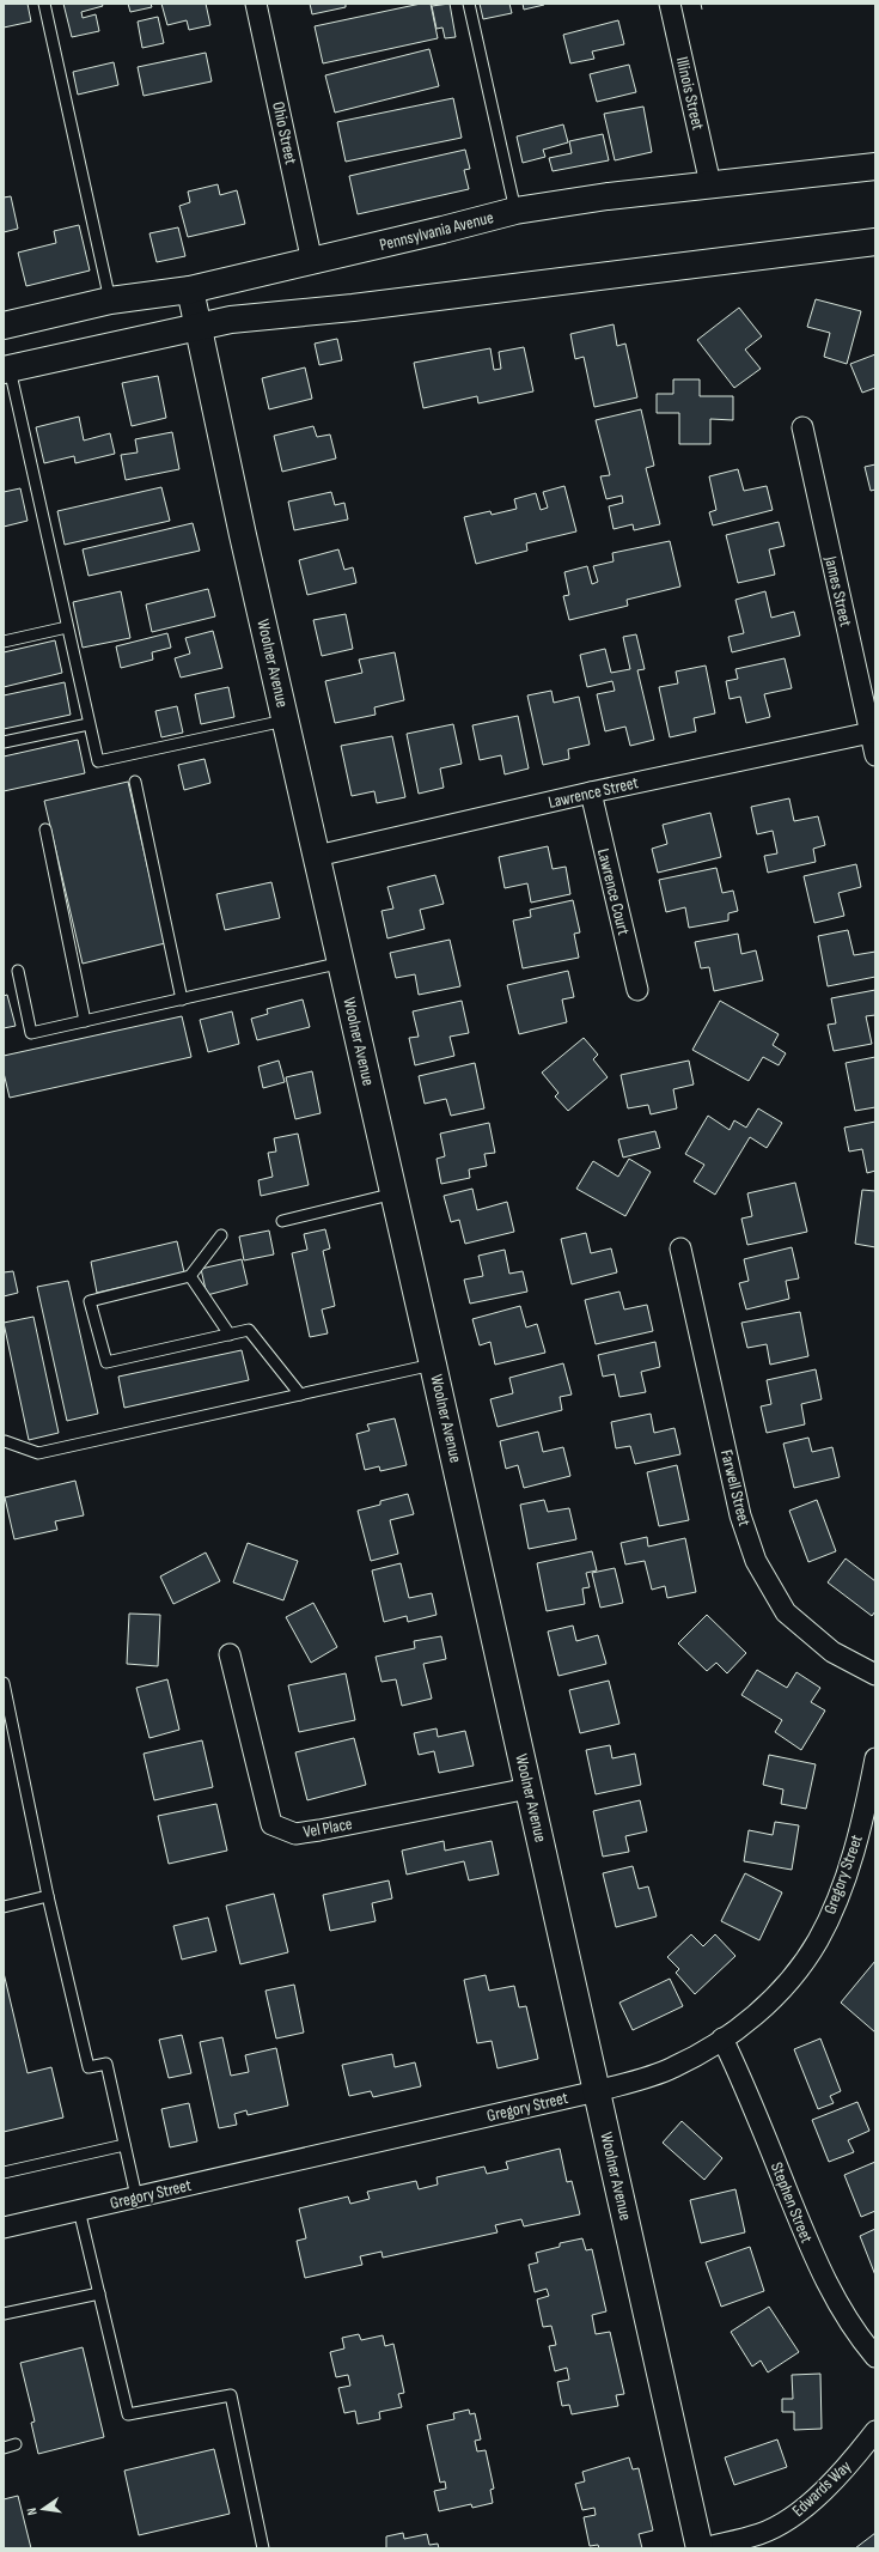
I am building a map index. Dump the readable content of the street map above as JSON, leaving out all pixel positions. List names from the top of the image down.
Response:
{
  "streets": {
    "street": [
      "Illinois Street",
      "Ohio Street",
      "Pennsylvania Avenue",
      "James Street",
      "Woolner Avenue",
      "Lawrence Street",
      "Lawrence Court",
      "Farwell Street",
      "Vel Place",
      "Gregory Street",
      "Stephen Street",
      "Edwards Way"
    ]
  },
  "crossings": [
    ["Illinois Street", "Pennsylvania Avenue"],
    ["Ohio Street", "Pennsylvania Avenue"],
    ["Pennsylvania Avenue", "Woolner Avenue"],
    ["James Street", "Lawrence Street"],
    ["Woolner Avenue", "Lawrence Street"],
    ["Woolner Avenue", "Vel Place"],
    ["Woolner Avenue", "Gregory Street"],
    ["Woolner Avenue", "Edwards Way"],
    ["Lawrence Street", "Lawrence Court"],
    ["Gregory Street", "Stephen Street"]
  ],
  "north": "left"
}
